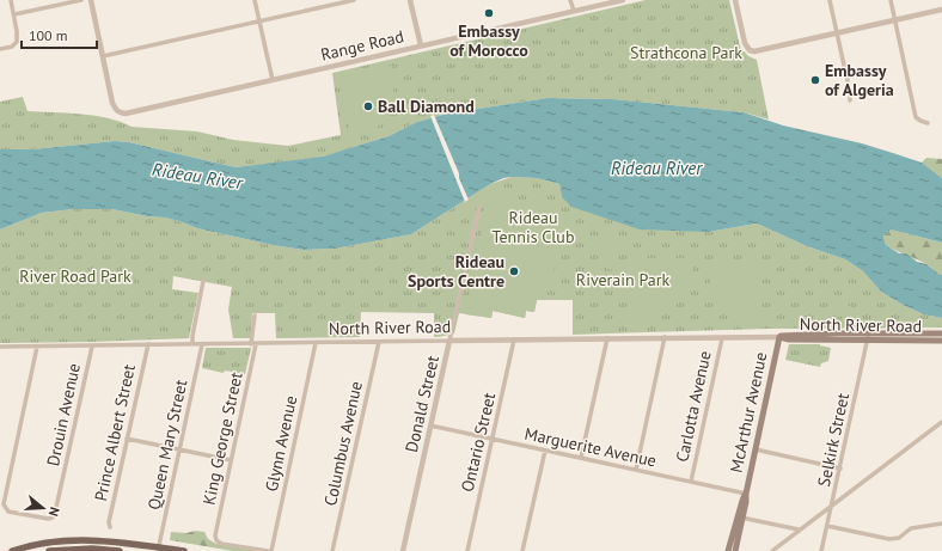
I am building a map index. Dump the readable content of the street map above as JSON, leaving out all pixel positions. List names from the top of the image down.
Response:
{
  "streets": {
    "main road": ["North River Road", "McArthur Avenue"],
    "street": [
      "Range Road",
      "Donald Street",
      "Carlotta Avenue",
      "Drouin Avenue",
      "Prince Albert Street",
      "King George Street",
      "Selkirk Street",
      "Ontario Street",
      "Glynn Avenue",
      "Columbus Avenue",
      "Queen Mary Street",
      "Marguerite Avenue"
    ]
  },
  "crossings": [
    ["North River Road", "Donald Street"],
    ["North River Road", "Carlotta Avenue"],
    ["North River Road", "McArthur Avenue"],
    ["North River Road", "Drouin Avenue"],
    ["North River Road", "Prince Albert Street"],
    ["North River Road", "King George Street"],
    ["North River Road", "Selkirk Street"],
    ["North River Road", "Ontario Street"],
    ["North River Road", "Glynn Avenue"],
    ["North River Road", "Columbus Avenue"],
    ["North River Road", "Queen Mary Street"],
    ["Donald Street", "Marguerite Avenue"],
    ["Carlotta Avenue", "Marguerite Avenue"],
    ["McArthur Avenue", "Marguerite Avenue"],
    ["Ontario Street", "Marguerite Avenue"]
  ],
  "water": ["Rideau River"],
  "parks": [
    "Strathcona Park",
    "Rideau Tennis Club",
    "River Road Park",
    "Riverain Park"
  ],
  "places": [
    "Embassy of Morocco",
    "Embassy of Algeria",
    "Ball Diamond",
    "Rideau Sports Centre"
  ],
  "scale_bar": "100 m",
  "north": "right"
}
